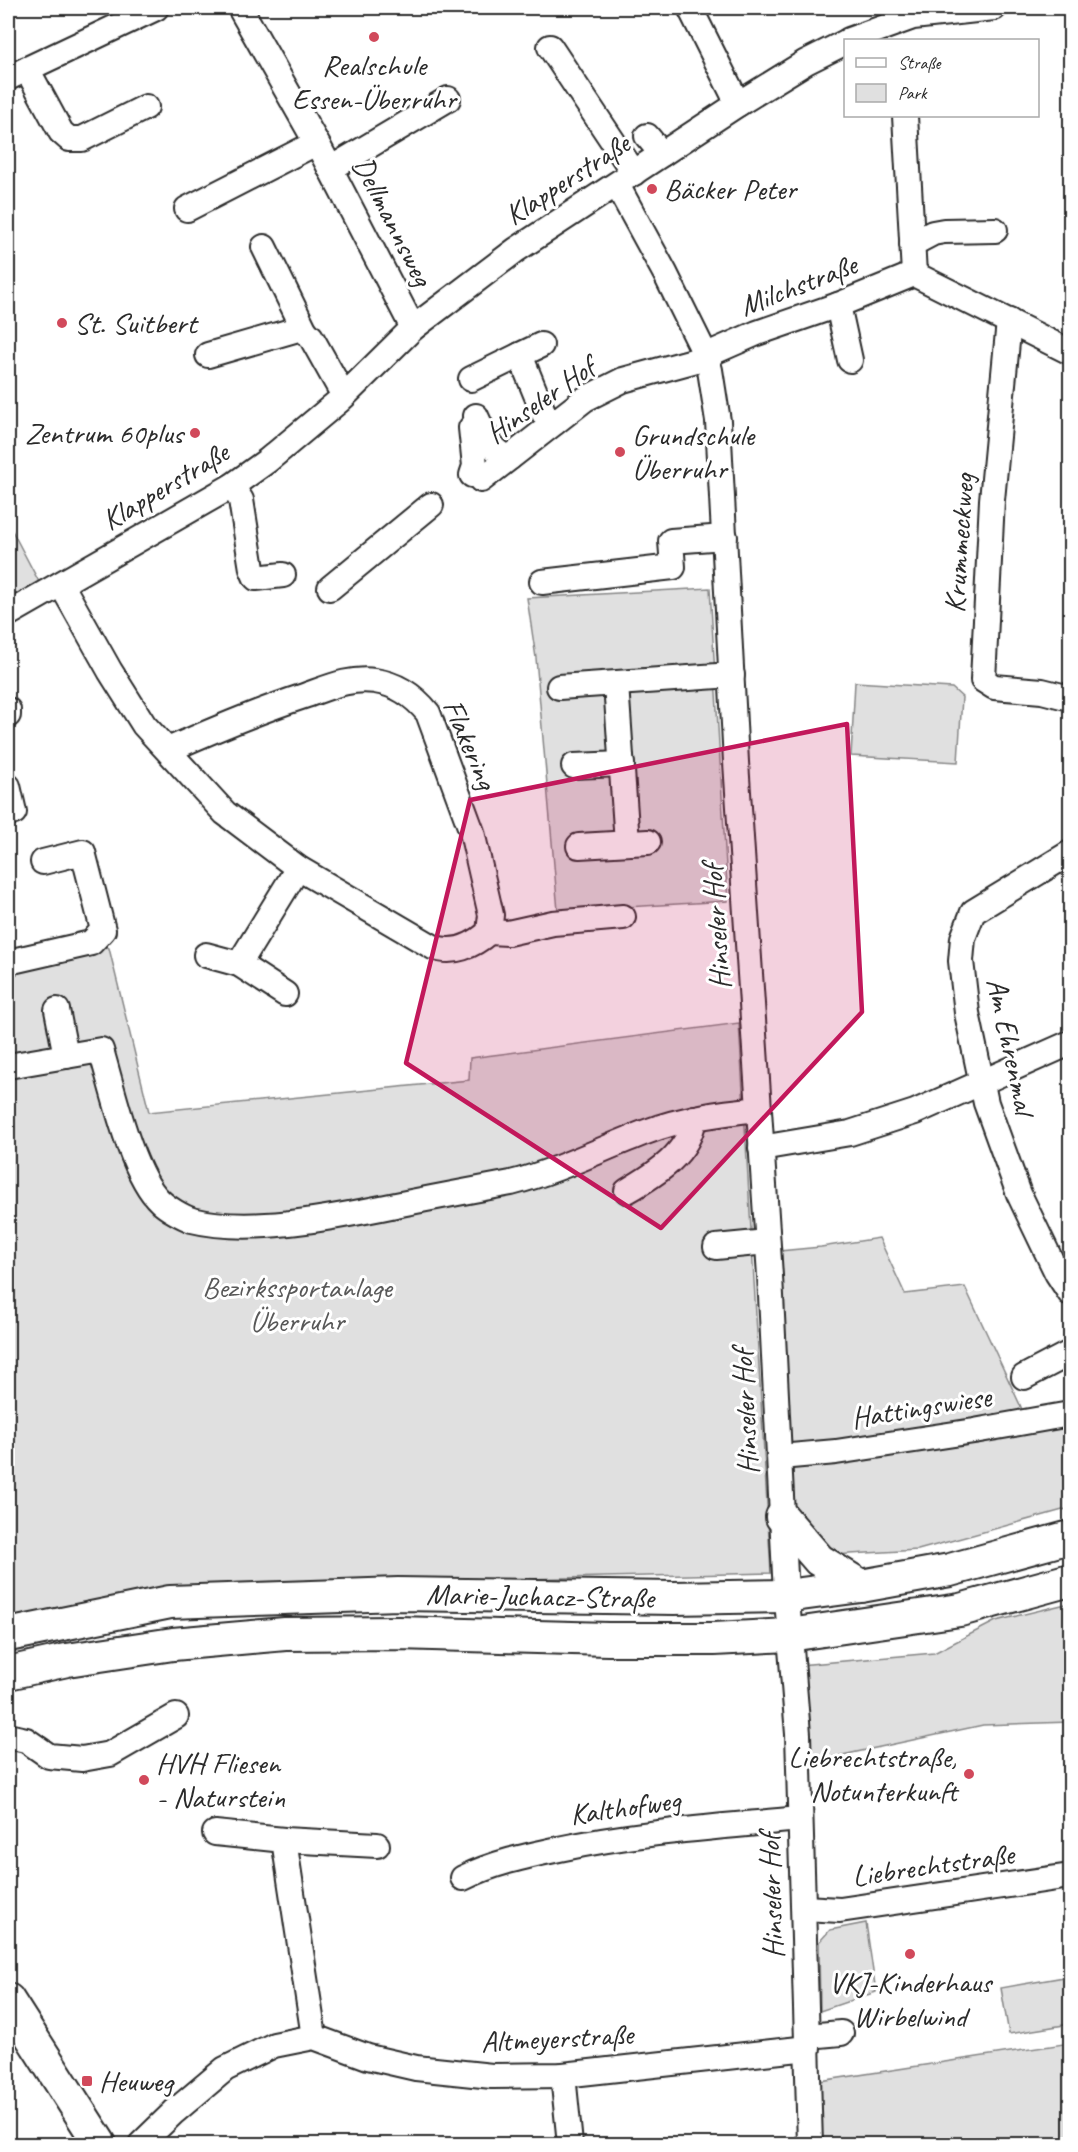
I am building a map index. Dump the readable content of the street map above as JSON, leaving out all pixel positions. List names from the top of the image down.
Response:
{
  "streets": {
    "main road": ["Marie-Juchacz-Straße"],
    "street": [
      "Klapperstraße",
      "Dellmannsweg",
      "Milchstraße",
      "Hinseler Hof",
      "Krummeckweg",
      "Flakering",
      "Am Ehrenmal",
      "Hattingswiese",
      "Kalthofweg",
      "Liebrechtstraße",
      "Altmeyerstraße"
    ]
  },
  "crossings": [
    ["Klapperstraße", "Dellmannsweg"],
    ["Klapperstraße", "Hinseler Hof"],
    ["Milchstraße", "Hinseler Hof"],
    ["Hinseler Hof", "Hattingswiese"],
    ["Hinseler Hof", "Marie-Juchacz-Straße"],
    ["Hinseler Hof", "Kalthofweg"],
    ["Hinseler Hof", "Liebrechtstraße"],
    ["Hinseler Hof", "Altmeyerstraße"]
  ],
  "parks": ["Bezirkssportanlage Überruhr"],
  "places": {
    "other": [
      "Realschule Essen-Überruhr",
      "Bäcker Peter",
      "St. Suitbert",
      "Zentrum 60plus",
      "Grundschule Überruhr",
      "Liebrechtstraße, Notunterkunft",
      "HVH Fliesen - Naturstein",
      "VKJ-Kinderhaus Wirbelwind"
    ],
    "transit": ["Heuweg"]
  },
  "legend": ["Straße", "Park"]
}
